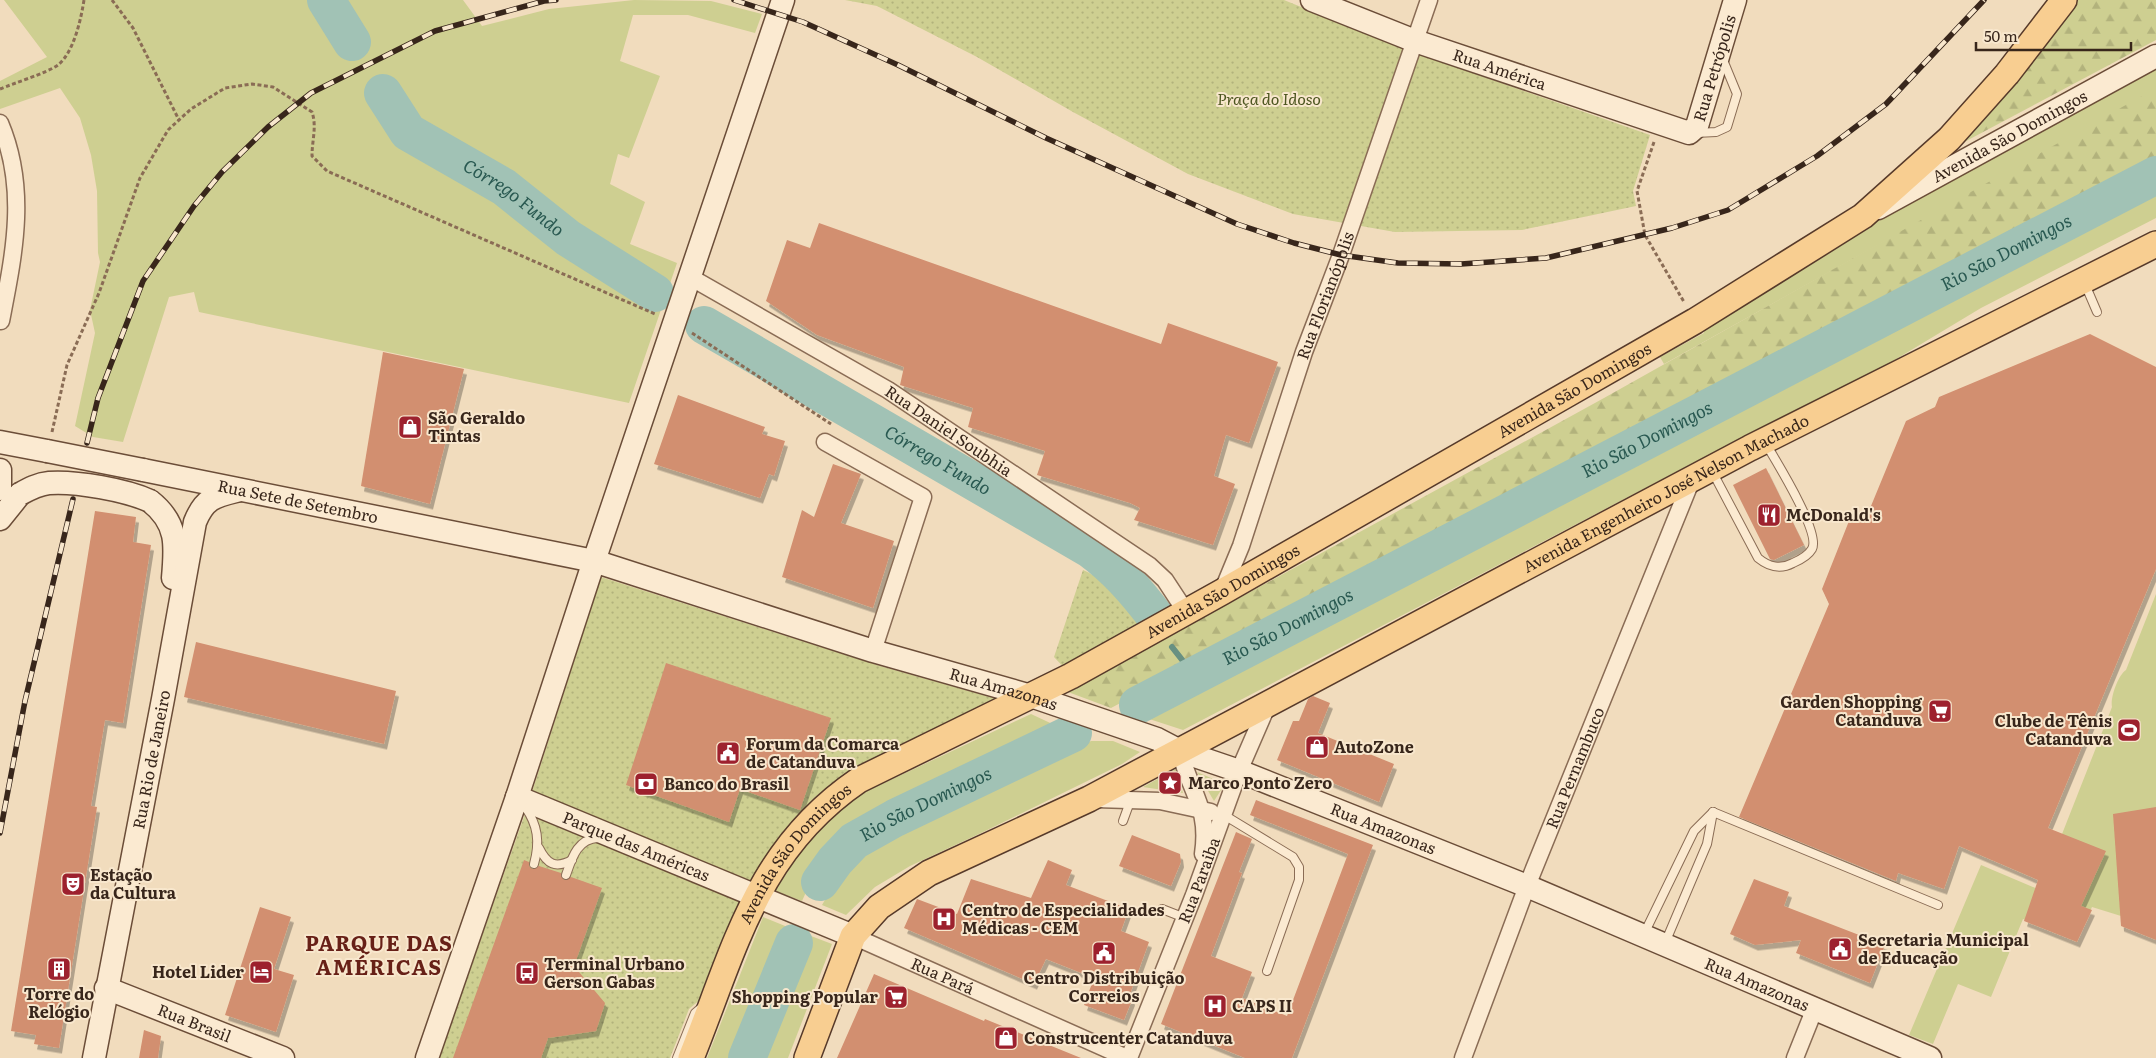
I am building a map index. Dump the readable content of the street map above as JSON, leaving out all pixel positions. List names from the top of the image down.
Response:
{
  "streets": {
    "main road": ["Avenida São Domingos", "Avenida Engenheiro José Nelson Machado"],
    "street": [
      "Rua Petrópolis",
      "Rua América",
      "Rua Florianópolis",
      "Rua Daniel Soubhia",
      "Rua Sete de Setembro",
      "Rua Amazonas",
      "Rua Rio de Janeiro",
      "Rua Pernambuco",
      "Parque das Américas",
      "Rua Paraiba",
      "Rua Pará",
      "Rua Brasil"
    ]
  },
  "crossings": [
    ["Rua Petrópolis", "Rua América"],
    ["Rua América", "Rua Florianópolis"],
    ["Avenida São Domingos", "Rua Florianópolis"],
    ["Avenida São Domingos", "Rua Daniel Soubhia"],
    ["Avenida São Domingos", "Rua Amazonas"],
    ["Avenida São Domingos", "Parque das Américas"],
    ["Avenida São Domingos", "Rua Pará"],
    ["Avenida Engenheiro José Nelson Machado", "Rua Amazonas"],
    ["Avenida Engenheiro José Nelson Machado", "Rua Pernambuco"],
    ["Avenida Engenheiro José Nelson Machado", "Rua Paraiba"],
    ["Rua Sete de Setembro", "Rua Amazonas"],
    ["Rua Sete de Setembro", "Rua Rio de Janeiro"],
    ["Rua Amazonas", "Rua Pernambuco"],
    ["Rua Amazonas", "Rua Paraiba"],
    ["Rua Rio de Janeiro", "Rua Brasil"],
    ["Parque das Américas", "Rua Pará"],
    ["Rua Paraiba", "Rua Pará"]
  ],
  "districts": ["PARQUE DAS AMÉRICAS"],
  "water": ["Córrego Fundo", "Rio São Domingos"],
  "parks": ["Praça do Idoso"],
  "places": {
    "shop": ["São Geraldo Tintas", "AutoZone", "Construcenter Catanduva"],
    "restaurant": ["McDonald's"],
    "supermarket": ["Garden Shopping Catanduva", "Shopping Popular"],
    "sports": ["Clube de Tênis Catanduva"],
    "public building": ["Forum da Comarca de Catanduva", "Secretaria Municipal de Educação", "Centro Distribuição Correios"],
    "place": ["Marco Ponto Zero"],
    "bank": ["Banco do Brasil"],
    "theatre": ["Estação da Cultura"],
    "hospital": ["Centro de Especialidades Médicas - CEM", "CAPS II"],
    "building": ["Torre do Relógio"],
    "hotel": ["Hotel Lider"],
    "bus stop": ["Terminal Urbano Gerson Gabas"]
  },
  "scale_bar": "50 m"
}
